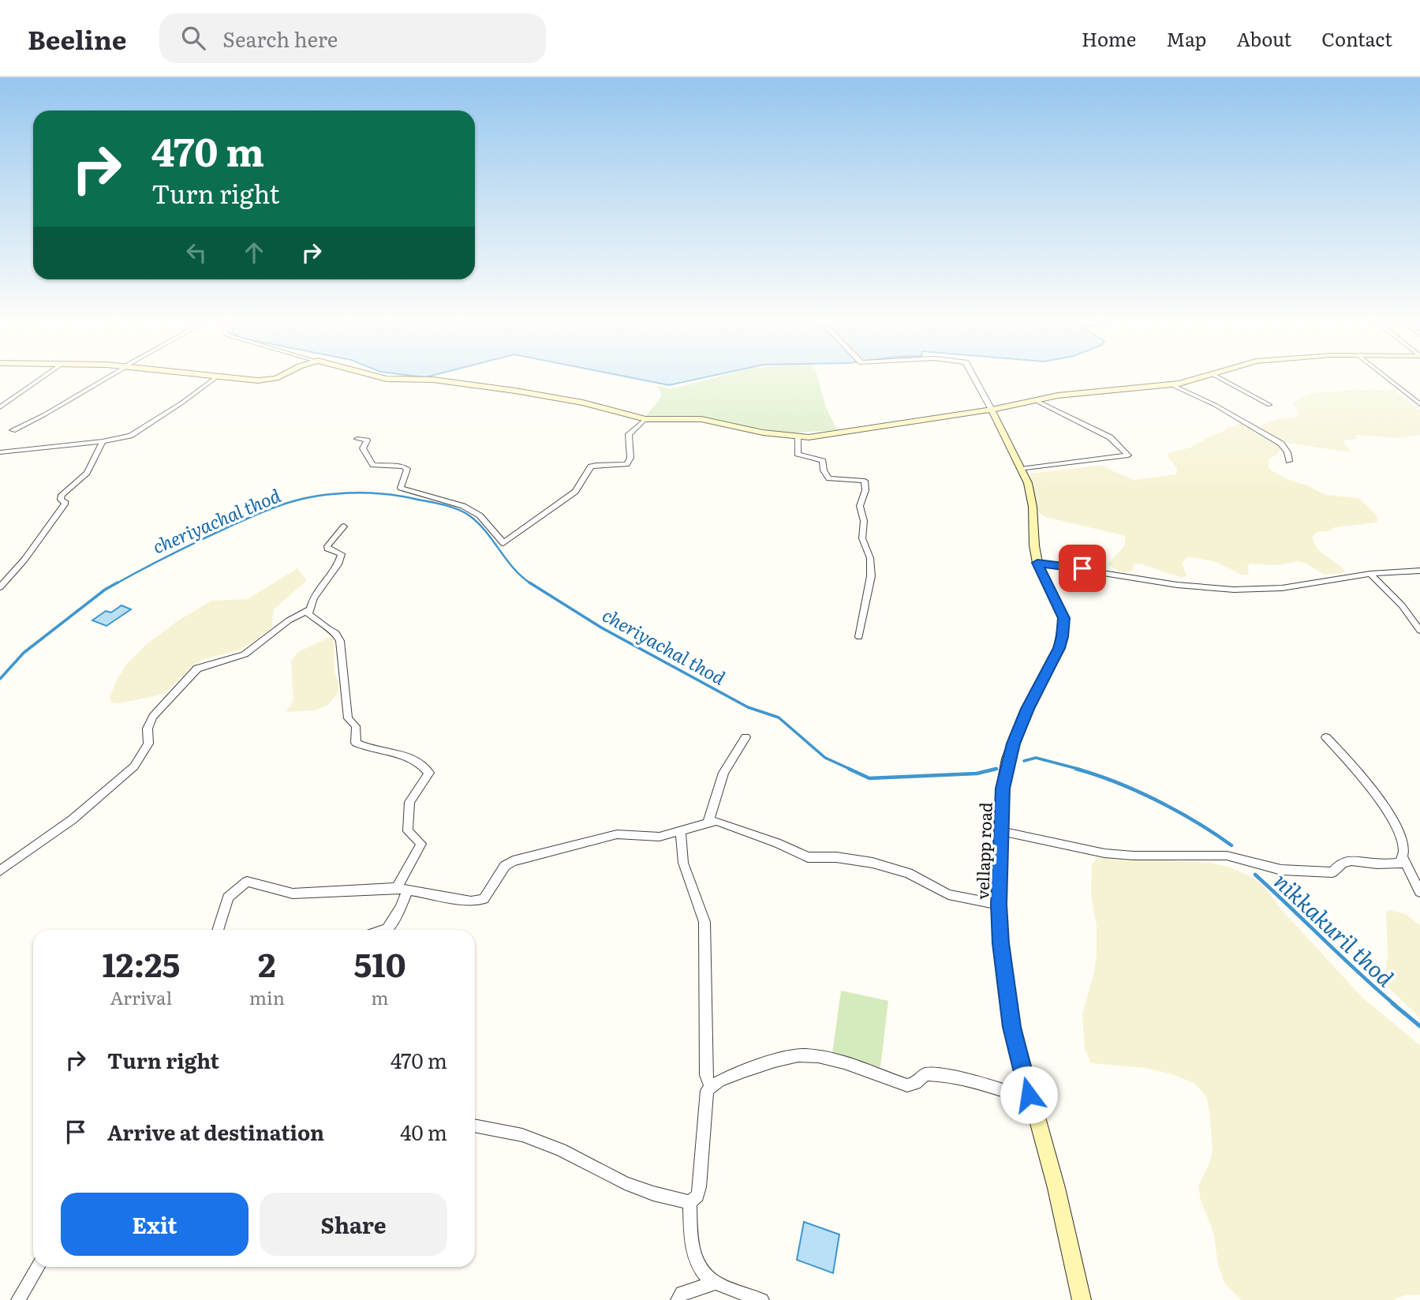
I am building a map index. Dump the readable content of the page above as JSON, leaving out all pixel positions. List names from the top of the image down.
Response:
{
  "streets": {
    "main road": ["vellapp road"]
  },
  "water": ["cheriyachal thod", "nikkakuril thod"],
  "page": {
    "header": "Beeline",
    "search": "Search here",
    "nav": [
      "Home",
      "Map",
      "About",
      "Contact"
    ],
    "turn": ["470 m", "Turn right"],
    "eta": [
      "12:25",
      "Arrival",
      "2",
      "min",
      "510",
      "m"
    ],
    "list": [
      {
        "name": "Turn right",
        "value": "470 m"
      },
      {
        "name": "Arrive at destination",
        "value": "40 m"
      }
    ],
    "buttons": ["Exit", "Share"]
  }
}
